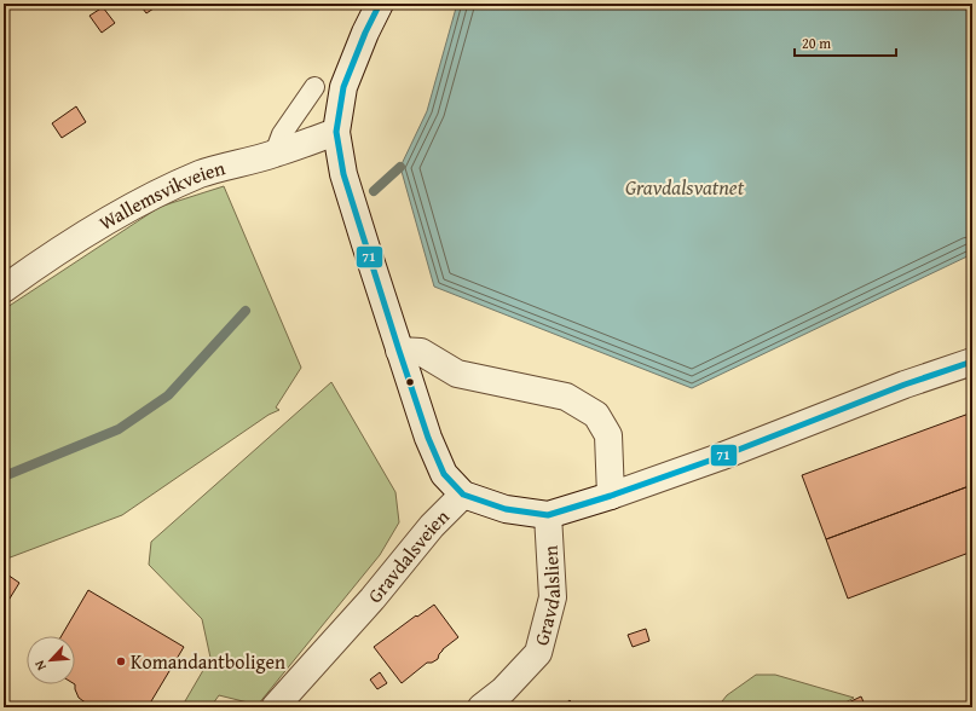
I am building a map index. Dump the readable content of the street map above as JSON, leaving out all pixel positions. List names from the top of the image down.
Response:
{
  "streets": {
    "street": ["Wallemsvikveien", "Gravdalsveien", "Gravdalslien"]
  },
  "crossings": [
    ["Wallemsvikveien", "Gravdalsveien"],
    ["Gravdalsveien", "Gravdalslien"]
  ],
  "water": ["Gravdalsvatnet"],
  "places": ["Komandantboligen"],
  "lines": ["transit line 71"],
  "scale_bar": "20 m",
  "north": "bottom left"
}
